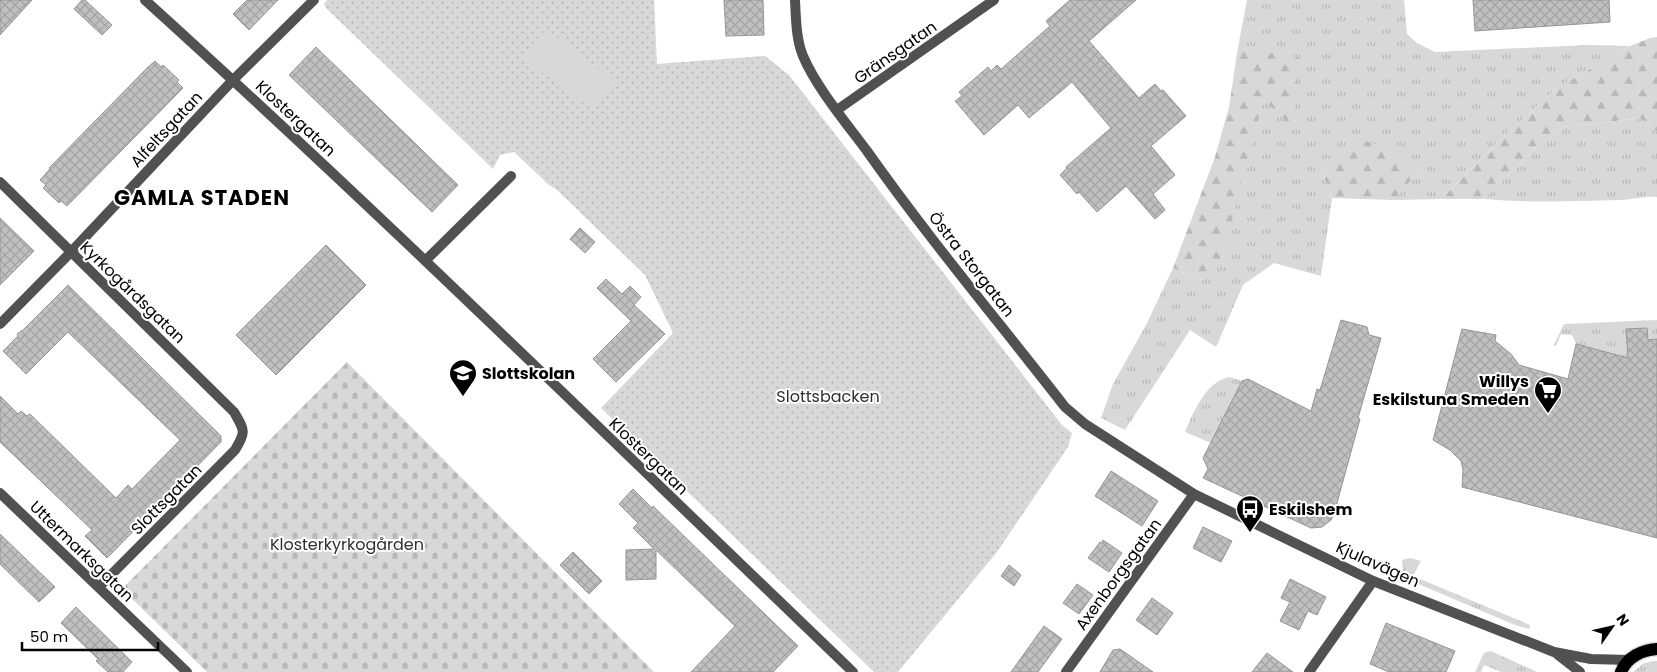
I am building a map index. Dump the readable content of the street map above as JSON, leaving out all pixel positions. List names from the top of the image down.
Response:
{
  "streets": {
    "street": [
      "Gränsgatan",
      "Klostergatan",
      "Alfeltsgatan",
      "Östra Storgatan",
      "Kyrkogårdsgatan",
      "Slottsgatan",
      "Uttermarksgatan",
      "Kjulavägen",
      "Axenborgsgatan"
    ]
  },
  "crossings": [
    ["Gränsgatan", "Östra Storgatan"],
    ["Klostergatan", "Alfeltsgatan"],
    ["Alfeltsgatan", "Kyrkogårdsgatan"],
    ["Östra Storgatan", "Kjulavägen"],
    ["Östra Storgatan", "Axenborgsgatan"],
    ["Kyrkogårdsgatan", "Slottsgatan"],
    ["Slottsgatan", "Uttermarksgatan"],
    ["Kjulavägen", "Axenborgsgatan"]
  ],
  "districts": ["GAMLA STADEN"],
  "parks": ["Slottsbacken", "Klosterkyrkogården"],
  "places": {
    "school or university": ["Slottskolan"],
    "supermarket": ["Willys Eskilstuna Smeden"],
    "bus stop": ["Eskilshem"]
  },
  "scale_bar": "50 m",
  "north": "top right"
}
